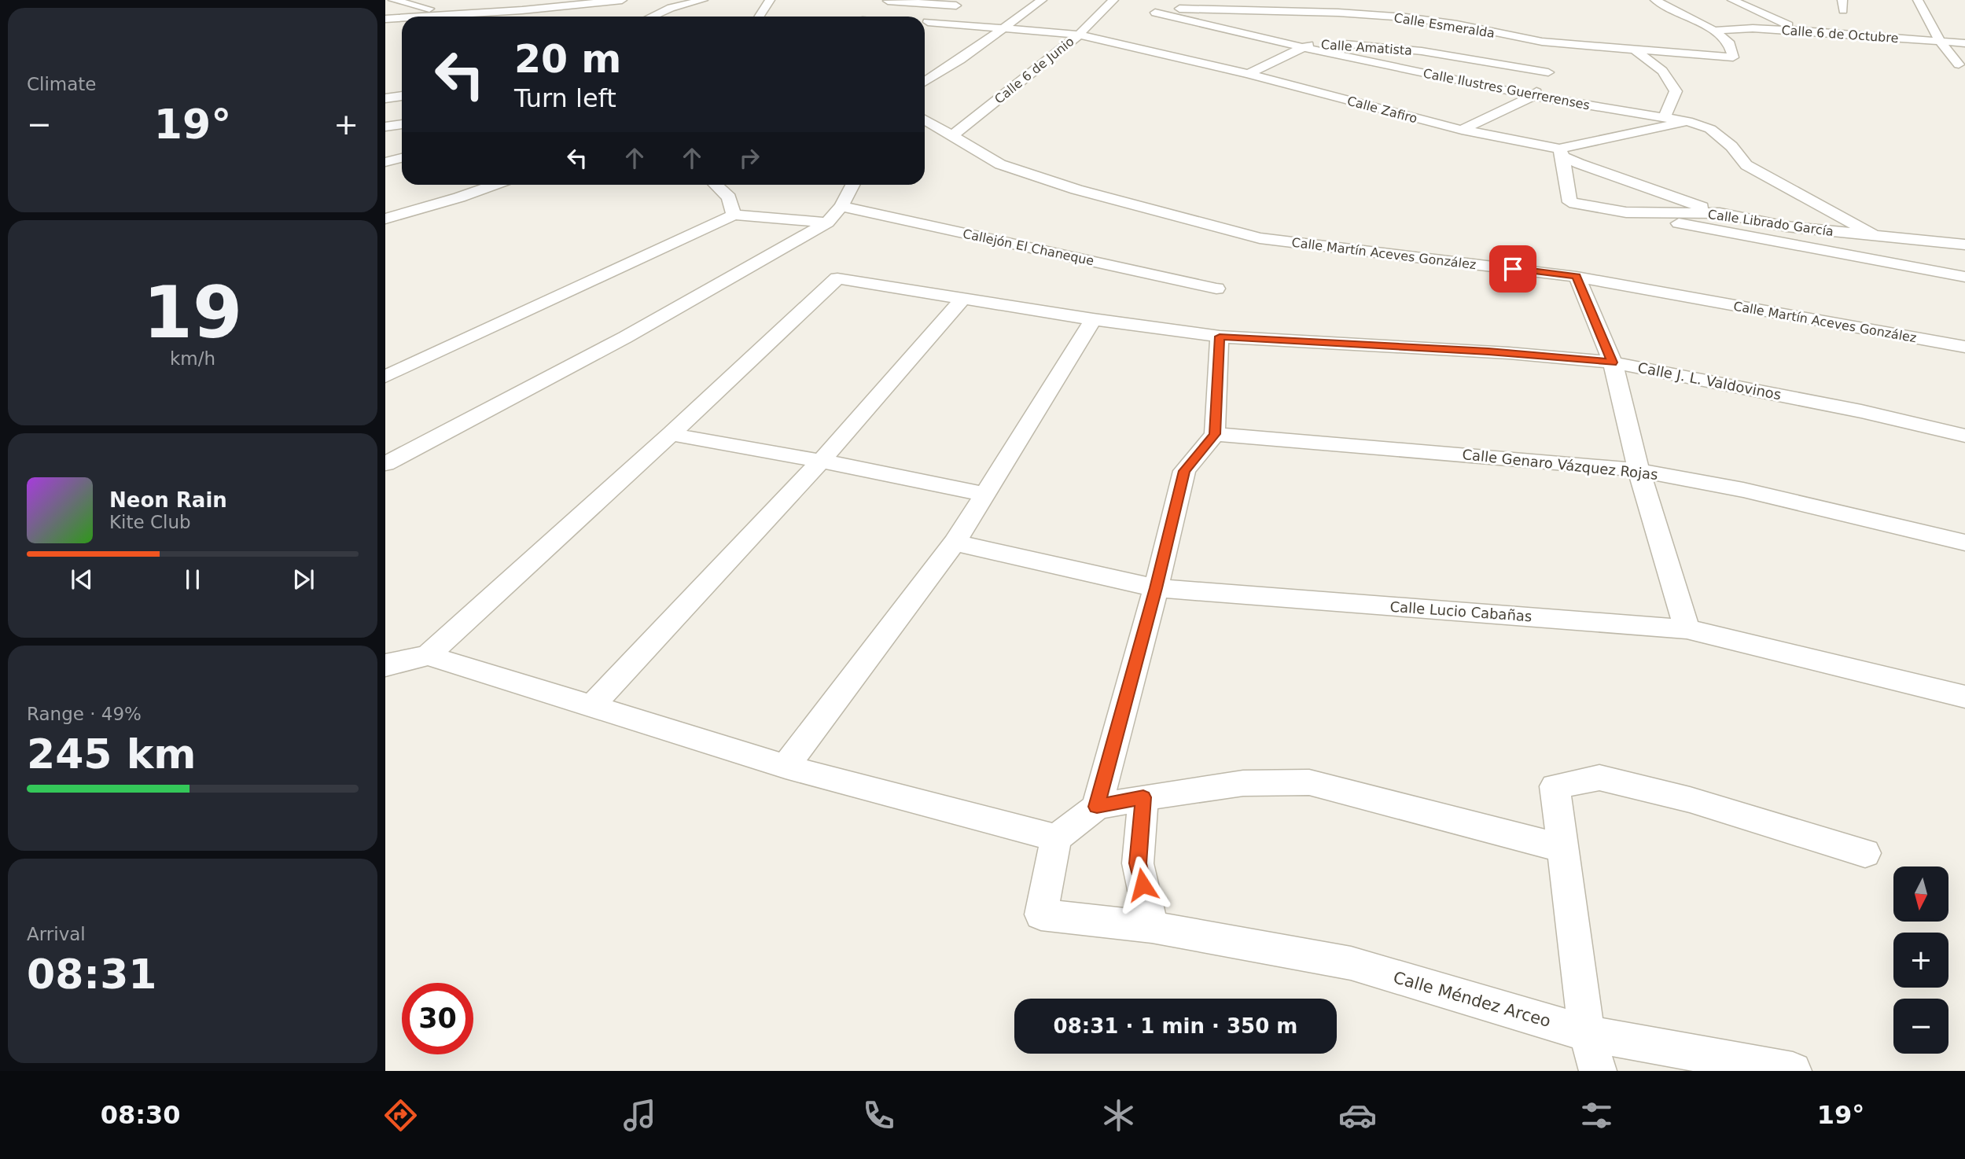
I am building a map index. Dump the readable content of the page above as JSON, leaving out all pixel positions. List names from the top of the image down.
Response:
{
  "streets": {
    "street": [
      "Calle Esmeralda",
      "Calle 6 de Octubre",
      "Calle Amatista",
      "Calle 6 de Junio",
      "Calle Ilustres Guerrerenses",
      "Calle Zafiro",
      "Calle Librado García",
      "Callejón El Chaneque",
      "Calle Martín Aceves González",
      "Calle J. L. Valdovinos",
      "Calle Genaro Vázquez Rojas",
      "Calle Lucio Cabañas",
      "Calle Méndez Arceo"
    ]
  },
  "crossings": [
    ["Calle Esmeralda", "Calle 6 de Octubre"],
    ["Calle Esmeralda", "Calle Amatista"],
    ["Calle Amatista", "Calle Ilustres Guerrerenses"],
    ["Calle 6 de Junio", "Calle Zafiro"],
    ["Calle 6 de Junio", "Calle Martín Aceves González"],
    ["Calle Ilustres Guerrerenses", "Calle Zafiro"],
    ["Calle Ilustres Guerrerenses", "Calle Librado García"],
    ["Calle Zafiro", "Calle Librado García"]
  ],
  "north": "bottom",
  "page": {
    "tile": [
      "Climate",
      ["19", "km/h"],
      ["Range · 49%", "245 km"],
      ["Arrival", "08:31"]
    ],
    "turn": ["20 m", "Turn left"],
    "heat": ["−", "19°", "+"],
    "song": ["Neon Rain", "Kite Club"],
    "map_buttons": ["+", "−"],
    "limit": "30",
    "trip": "08:31 · 1 min · 350 m",
    "tabs": ["08:30", "19°"]
  }
}
